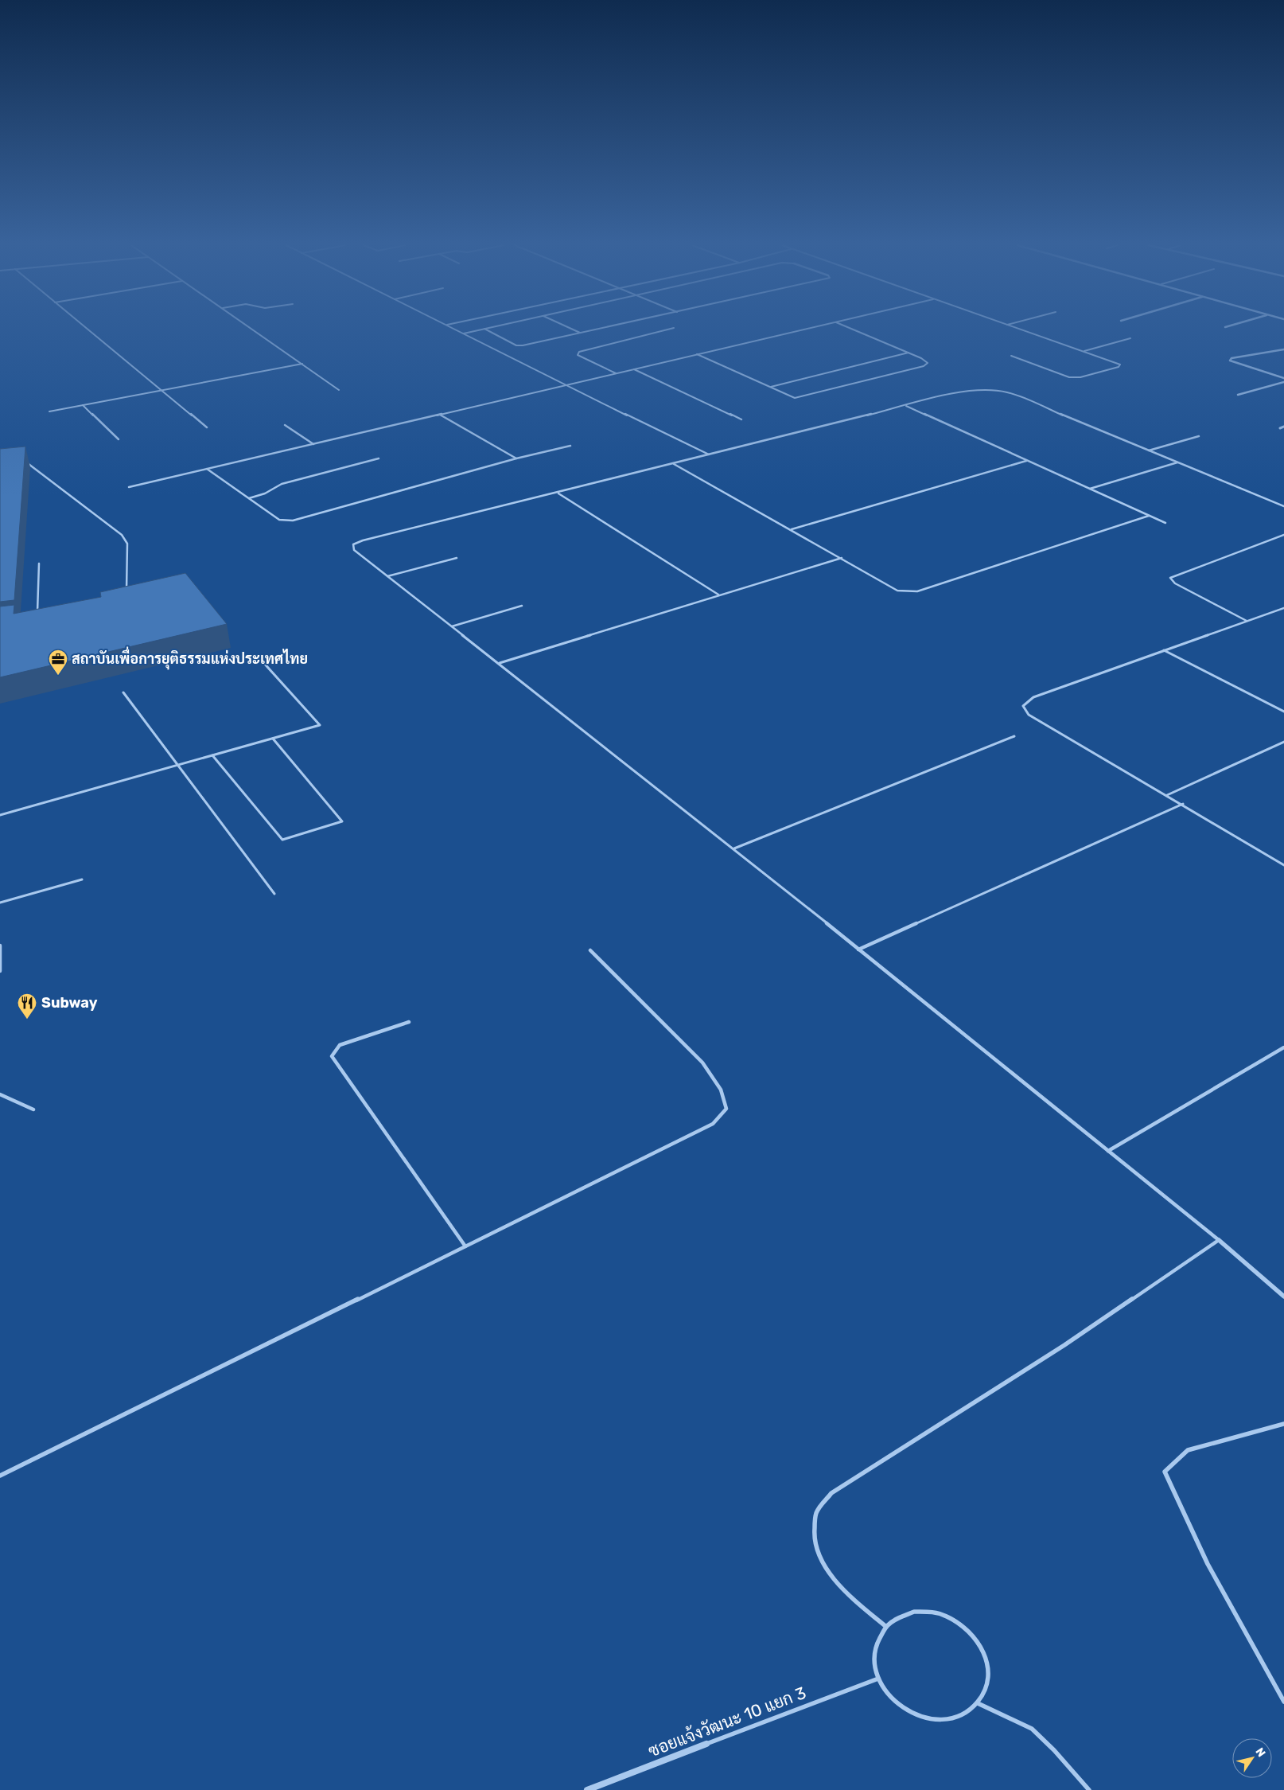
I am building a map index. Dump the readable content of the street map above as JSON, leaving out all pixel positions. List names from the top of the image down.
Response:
{
  "streets": {
    "street": ["ซอยแจ้งวัฒนะ 10 แยก 3"]
  },
  "places": {
    "office": ["สถาบันเพื่อการยุติธรรมแห่งประเทศไทย"],
    "restaurant": ["Subway"]
  },
  "north": "top right"
}
